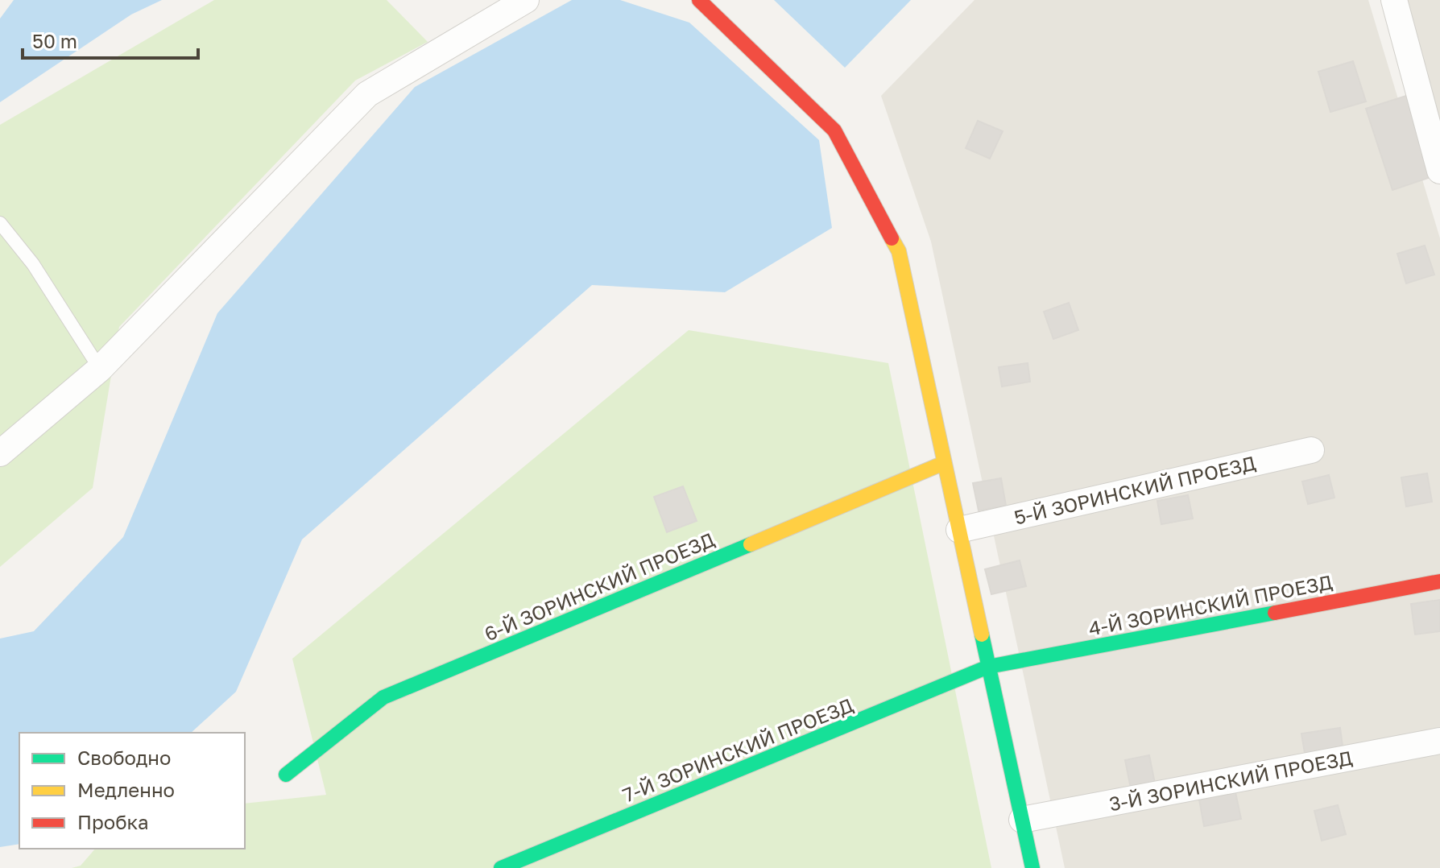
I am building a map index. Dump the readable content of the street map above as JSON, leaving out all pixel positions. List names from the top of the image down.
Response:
{
  "streets": {
    "street": [
      "5-Й ЗОРИНСКИЙ ПРОЕЗД",
      "6-Й ЗОРИНСКИЙ ПРОЕЗД",
      "4-Й ЗОРИНСКИЙ ПРОЕЗД",
      "7-Й ЗОРИНСКИЙ ПРОЕЗД",
      "3-Й ЗОРИНСКИЙ ПРОЕЗД"
    ]
  },
  "crossings": [
    ["4-Й ЗОРИНСКИЙ ПРОЕЗД", "7-Й ЗОРИНСКИЙ ПРОЕЗД"]
  ],
  "legend": ["Свободно", "Медленно", "Пробка"],
  "scale_bar": "50 m"
}
